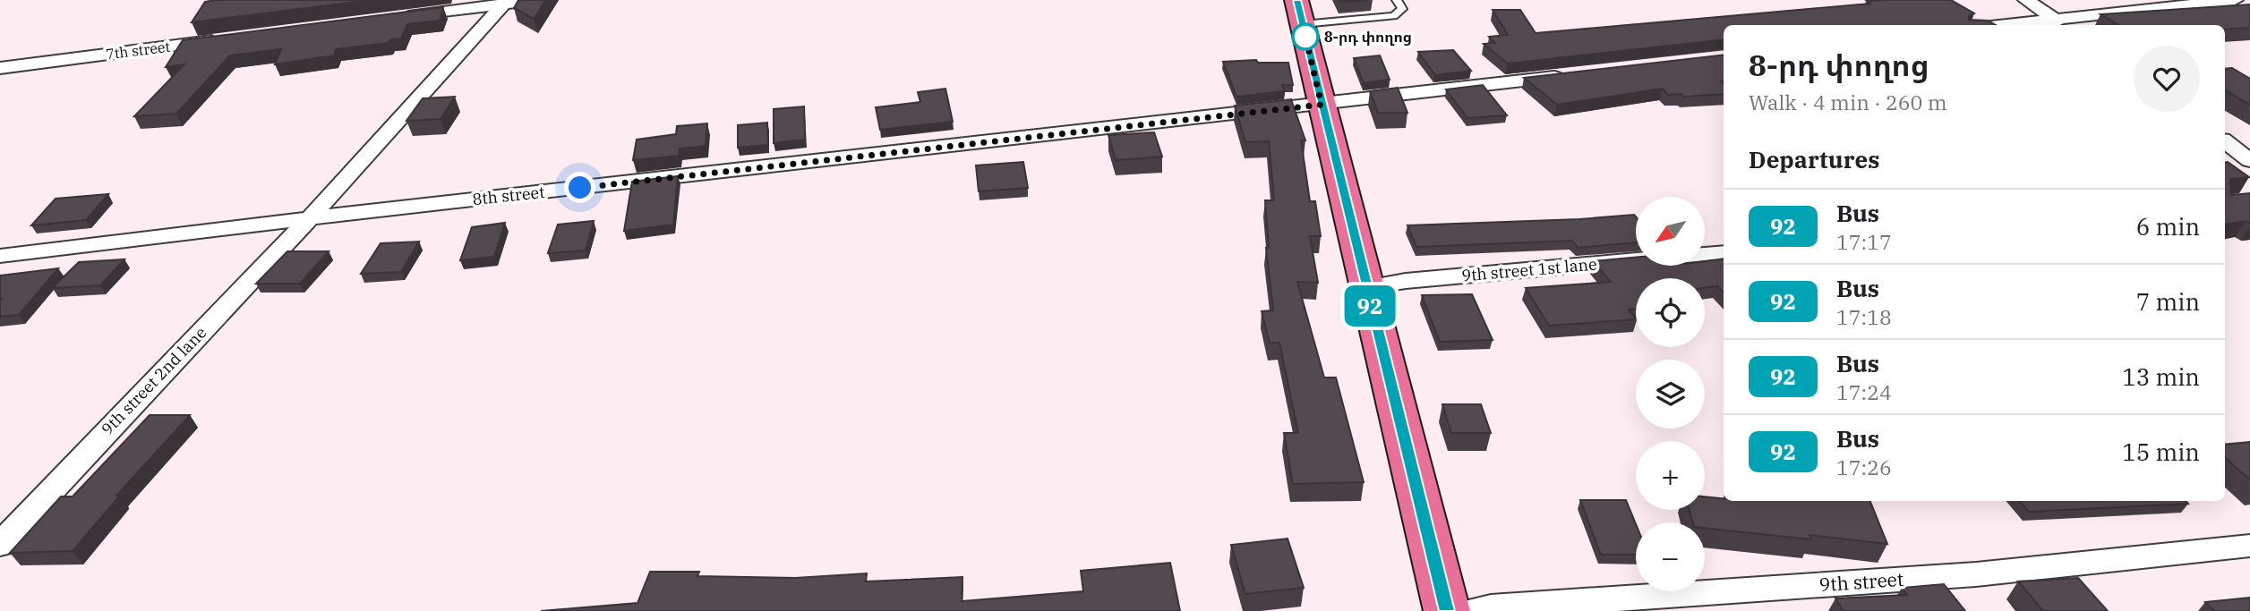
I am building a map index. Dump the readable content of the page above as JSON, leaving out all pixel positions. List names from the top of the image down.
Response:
{
  "streets": {
    "street": [
      "7th street",
      "8th street",
      "9th street 1st lane",
      "9th street 2nd lane",
      "9th street"
    ]
  },
  "crossings": [
    ["8th street", "9th street 2nd lane"]
  ],
  "places": ["8-րդ փողոց"],
  "lines": ["bus line 92"],
  "north": "bottom left",
  "page": {
    "on_map": "92",
    "heading": [
      ["8-րդ փողոց", "Walk · 4 min · 260 m"],
      "Departures"
    ],
    "list": [
      {
        "mark": "92",
        "name": "Bus",
        "note": "17:17",
        "value": "6 min"
      },
      {
        "mark": "92",
        "name": "Bus",
        "note": "17:18",
        "value": "7 min"
      },
      {
        "mark": "92",
        "name": "Bus",
        "note": "17:24",
        "value": "13 min"
      },
      {
        "mark": "92",
        "name": "Bus",
        "note": "17:26",
        "value": "15 min"
      }
    ],
    "map_buttons": ["+", "−"]
  }
}
